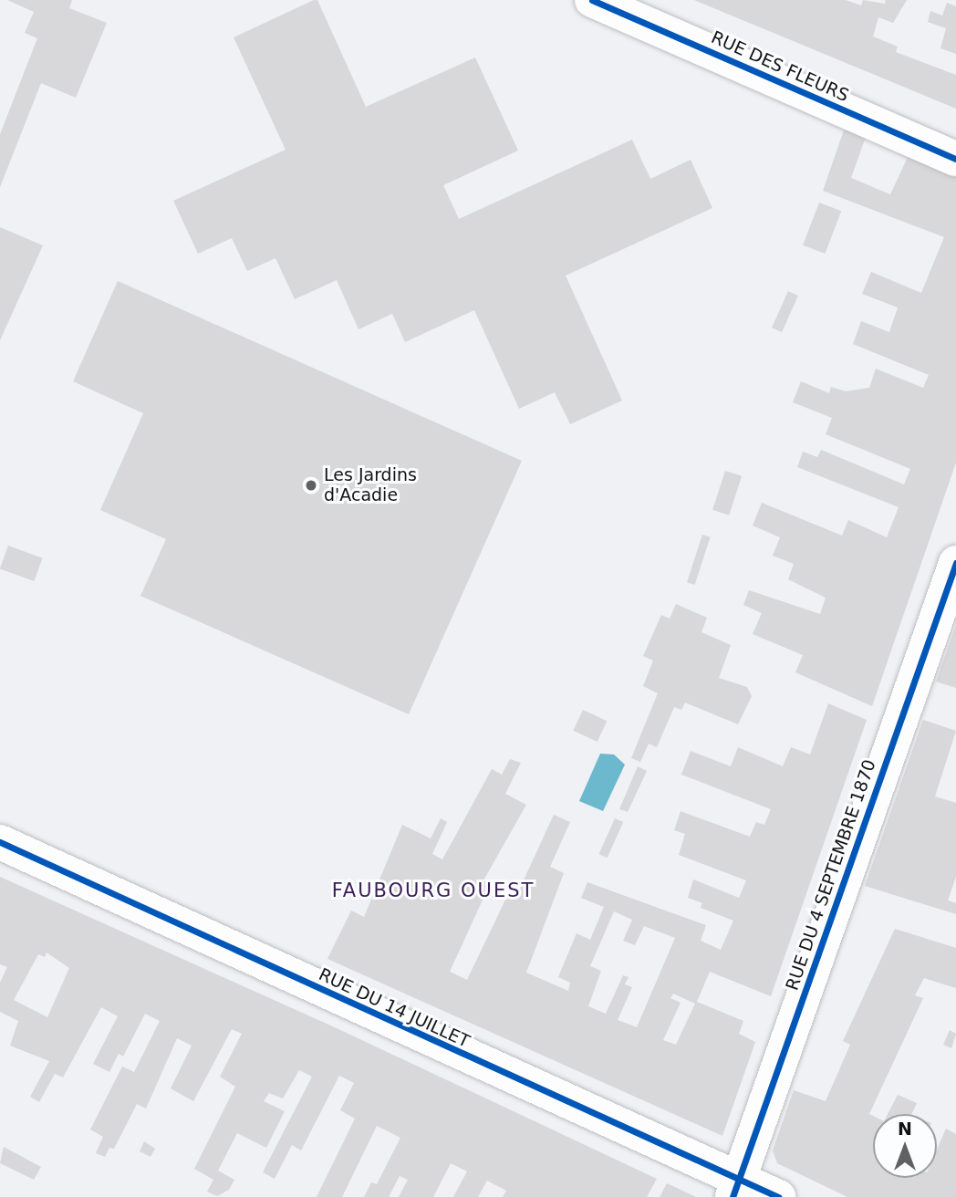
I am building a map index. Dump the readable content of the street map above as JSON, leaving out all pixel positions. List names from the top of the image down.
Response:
{
  "streets": {
    "street": ["RUE DES FLEURS", "RUE DU 4 SEPTEMBRE 1870", "RUE DU 14 JUILLET"]
  },
  "crossings": [
    ["RUE DU 4 SEPTEMBRE 1870", "RUE DU 14 JUILLET"]
  ],
  "districts": ["FAUBOURG OUEST"],
  "places": ["Les Jardins d'Acadie"],
  "north": "top"
}
